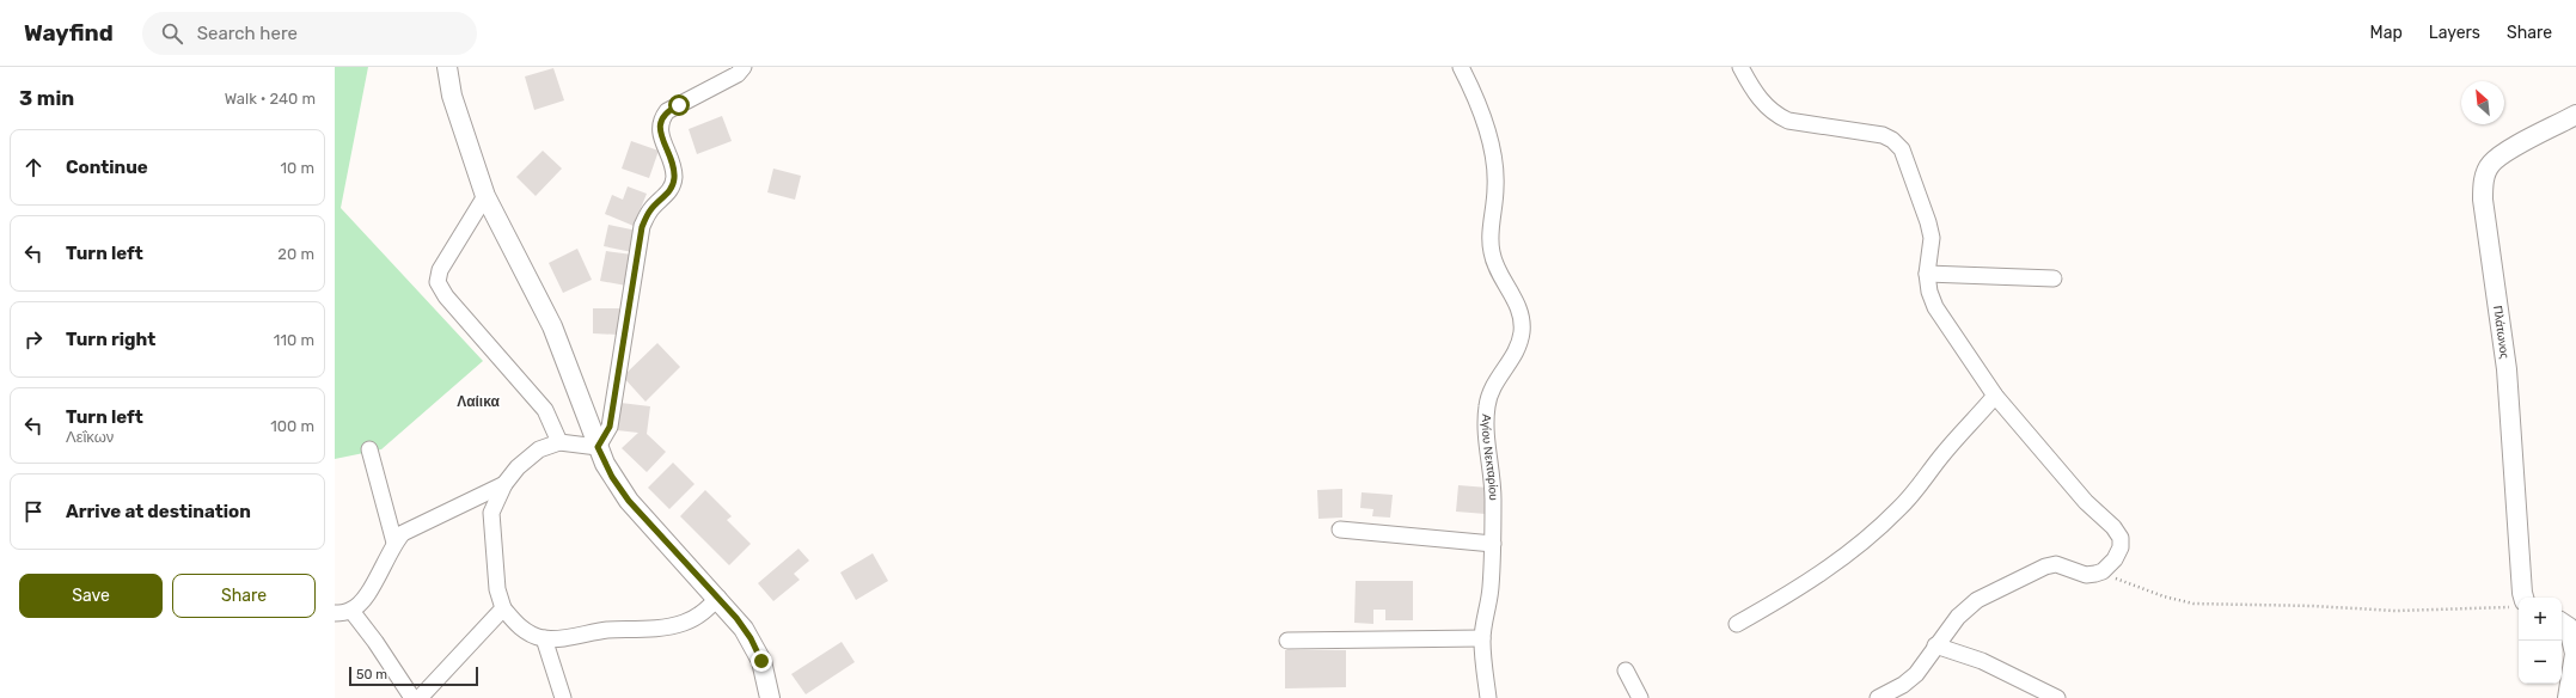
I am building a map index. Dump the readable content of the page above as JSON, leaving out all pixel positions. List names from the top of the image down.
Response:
{
  "streets": {
    "street": ["Πλάτωνος", "Αγίου Νεκταρίου"]
  },
  "districts": ["Λαίικα"],
  "scale_bar": "50 m",
  "north": "top left",
  "page": {
    "header": "Wayfind",
    "search": "Search here",
    "nav": ["Map", "Layers", "Share"],
    "heading": ["3 min", "Walk · 240 m"],
    "list": [
      ["Continue", "10 m"],
      ["Turn left", "20 m"],
      ["Turn right", "110 m"],
      ["Turn left", "Λεΐκων", "100 m"],
      "Arrive at destination"
    ],
    "buttons": ["Save", "Share"],
    "map_buttons": ["+", "−"],
    "scale": "50 m"
  }
}
